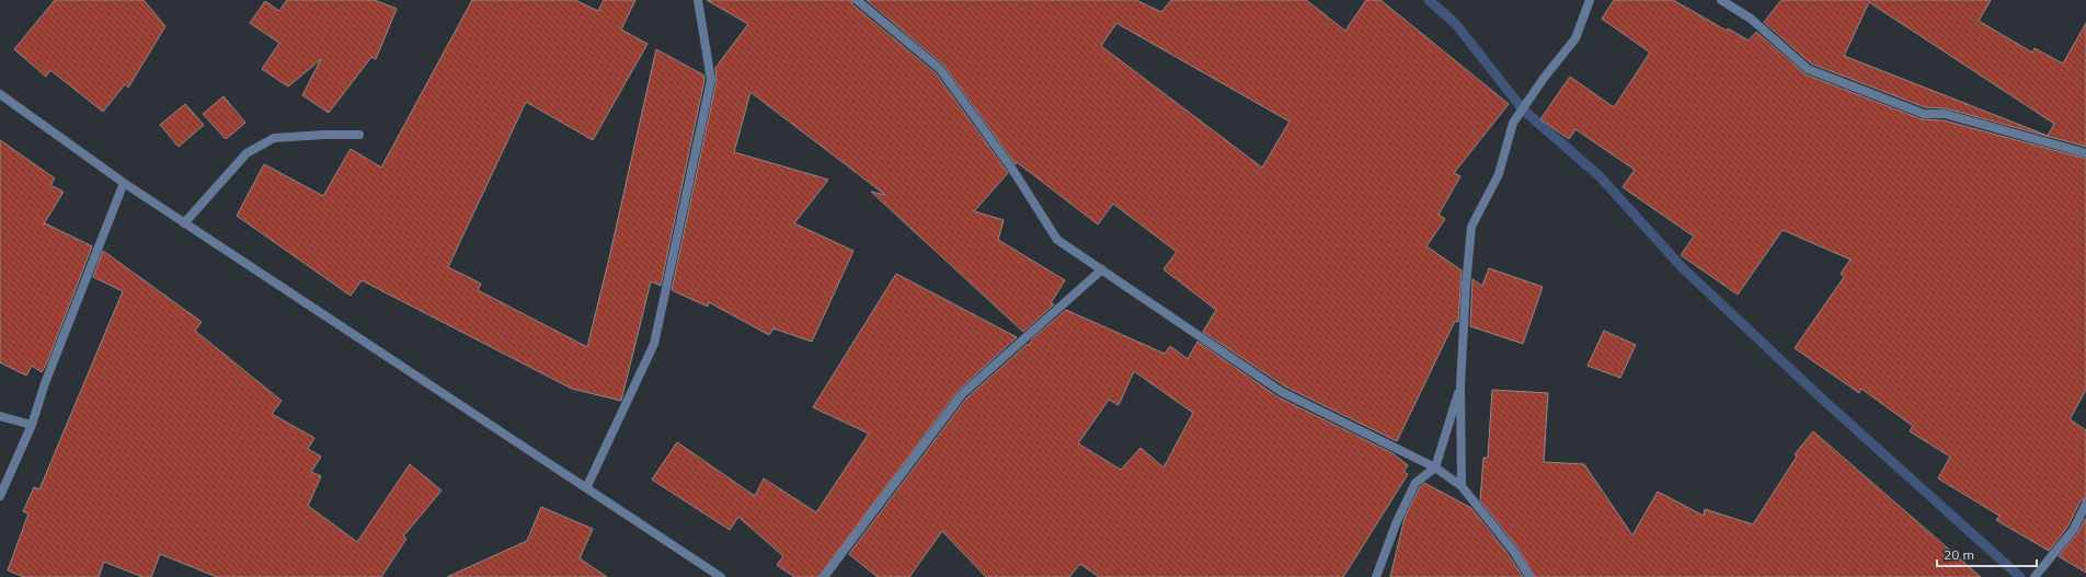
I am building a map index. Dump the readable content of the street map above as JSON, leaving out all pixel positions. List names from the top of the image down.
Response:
{
  "scale_bar": "20 m"
}
